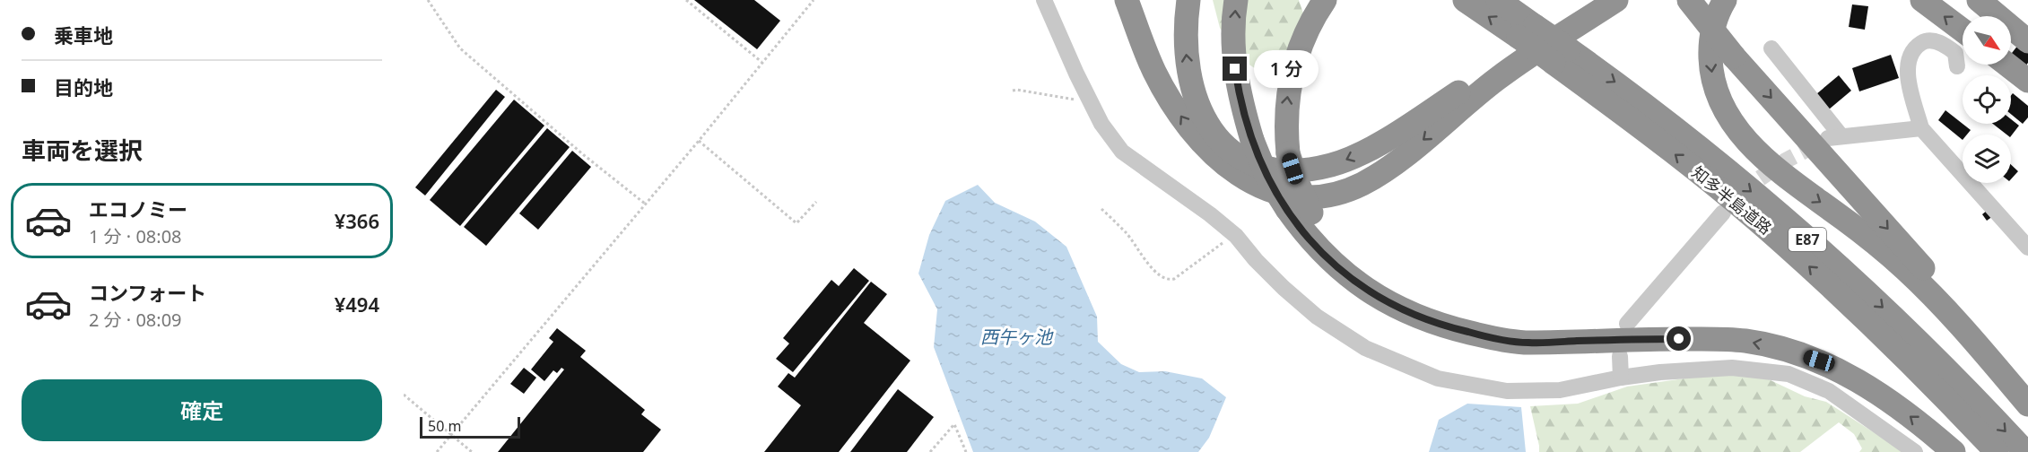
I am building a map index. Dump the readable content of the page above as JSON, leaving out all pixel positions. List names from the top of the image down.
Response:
{
  "streets": {
    "highway": ["知多半島道路", "E87"]
  },
  "water": ["西午ヶ池"],
  "scale_bar": "50 m",
  "north": "bottom right",
  "page": {
    "banner": ["乗車地", "目的地"],
    "bubble": "1 分",
    "heading": "車両を選択",
    "list": [
      {
        "name": "エコノミー",
        "note": "1 分 · 08:08",
        "value": "¥366"
      },
      {
        "name": "コンフォート",
        "note": "2 分 · 08:09",
        "value": "¥494"
      }
    ],
    "buttons": "確定",
    "scale": "50 m"
  }
}
